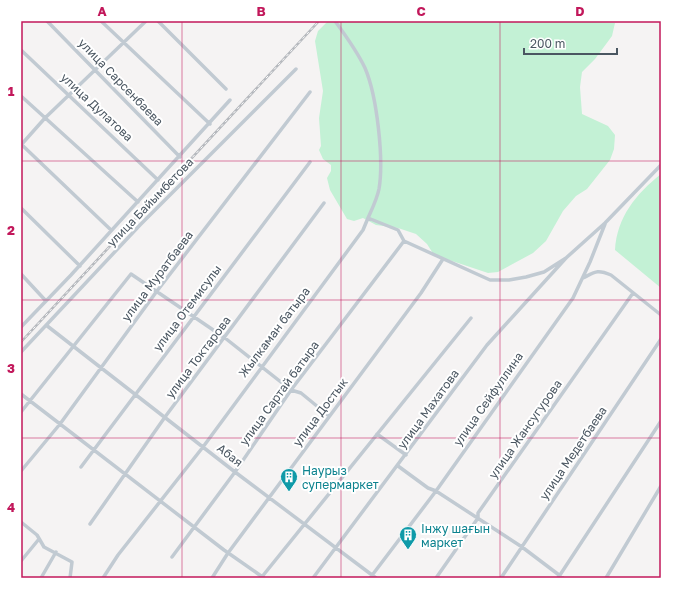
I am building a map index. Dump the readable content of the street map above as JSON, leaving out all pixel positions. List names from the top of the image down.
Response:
{
  "streets": {
    "street": [
      "улица Сарсенбаева",
      "улица Дулатова",
      "улица Байымбетова",
      "улица Муратбаева",
      "улица Отемисулы",
      "Жылкаман батыра",
      "улица Токтарова",
      "улица Сартай батыра",
      "улица Сейфуллина",
      "улица Махатова",
      "улица Достык",
      "улица Жансугурова",
      "улица Медетбаева",
      "Абая"
    ]
  },
  "crossings": [
    ["улица Байымбетова", "Абая"],
    ["улица Муратбаева", "Абая"],
    ["улица Отемисулы", "Абая"],
    ["Жылкаман батыра", "Абая"],
    ["улица Токтарова", "Абая"],
    ["улица Сартай батыра", "Абая"],
    ["улица Сейфуллина", "Абая"],
    ["улица Махатова", "Абая"],
    ["улица Достык", "Абая"]
  ],
  "places": {
    "building": ["Наурыз супермаркет", "Інжу шағын маркет"]
  },
  "scale_bar": "200 m",
  "grid": {
    "columns": [
      "A",
      "B",
      "C",
      "D"
    ],
    "rows": [
      "1",
      "2",
      "3",
      "4"
    ]
  }
}
